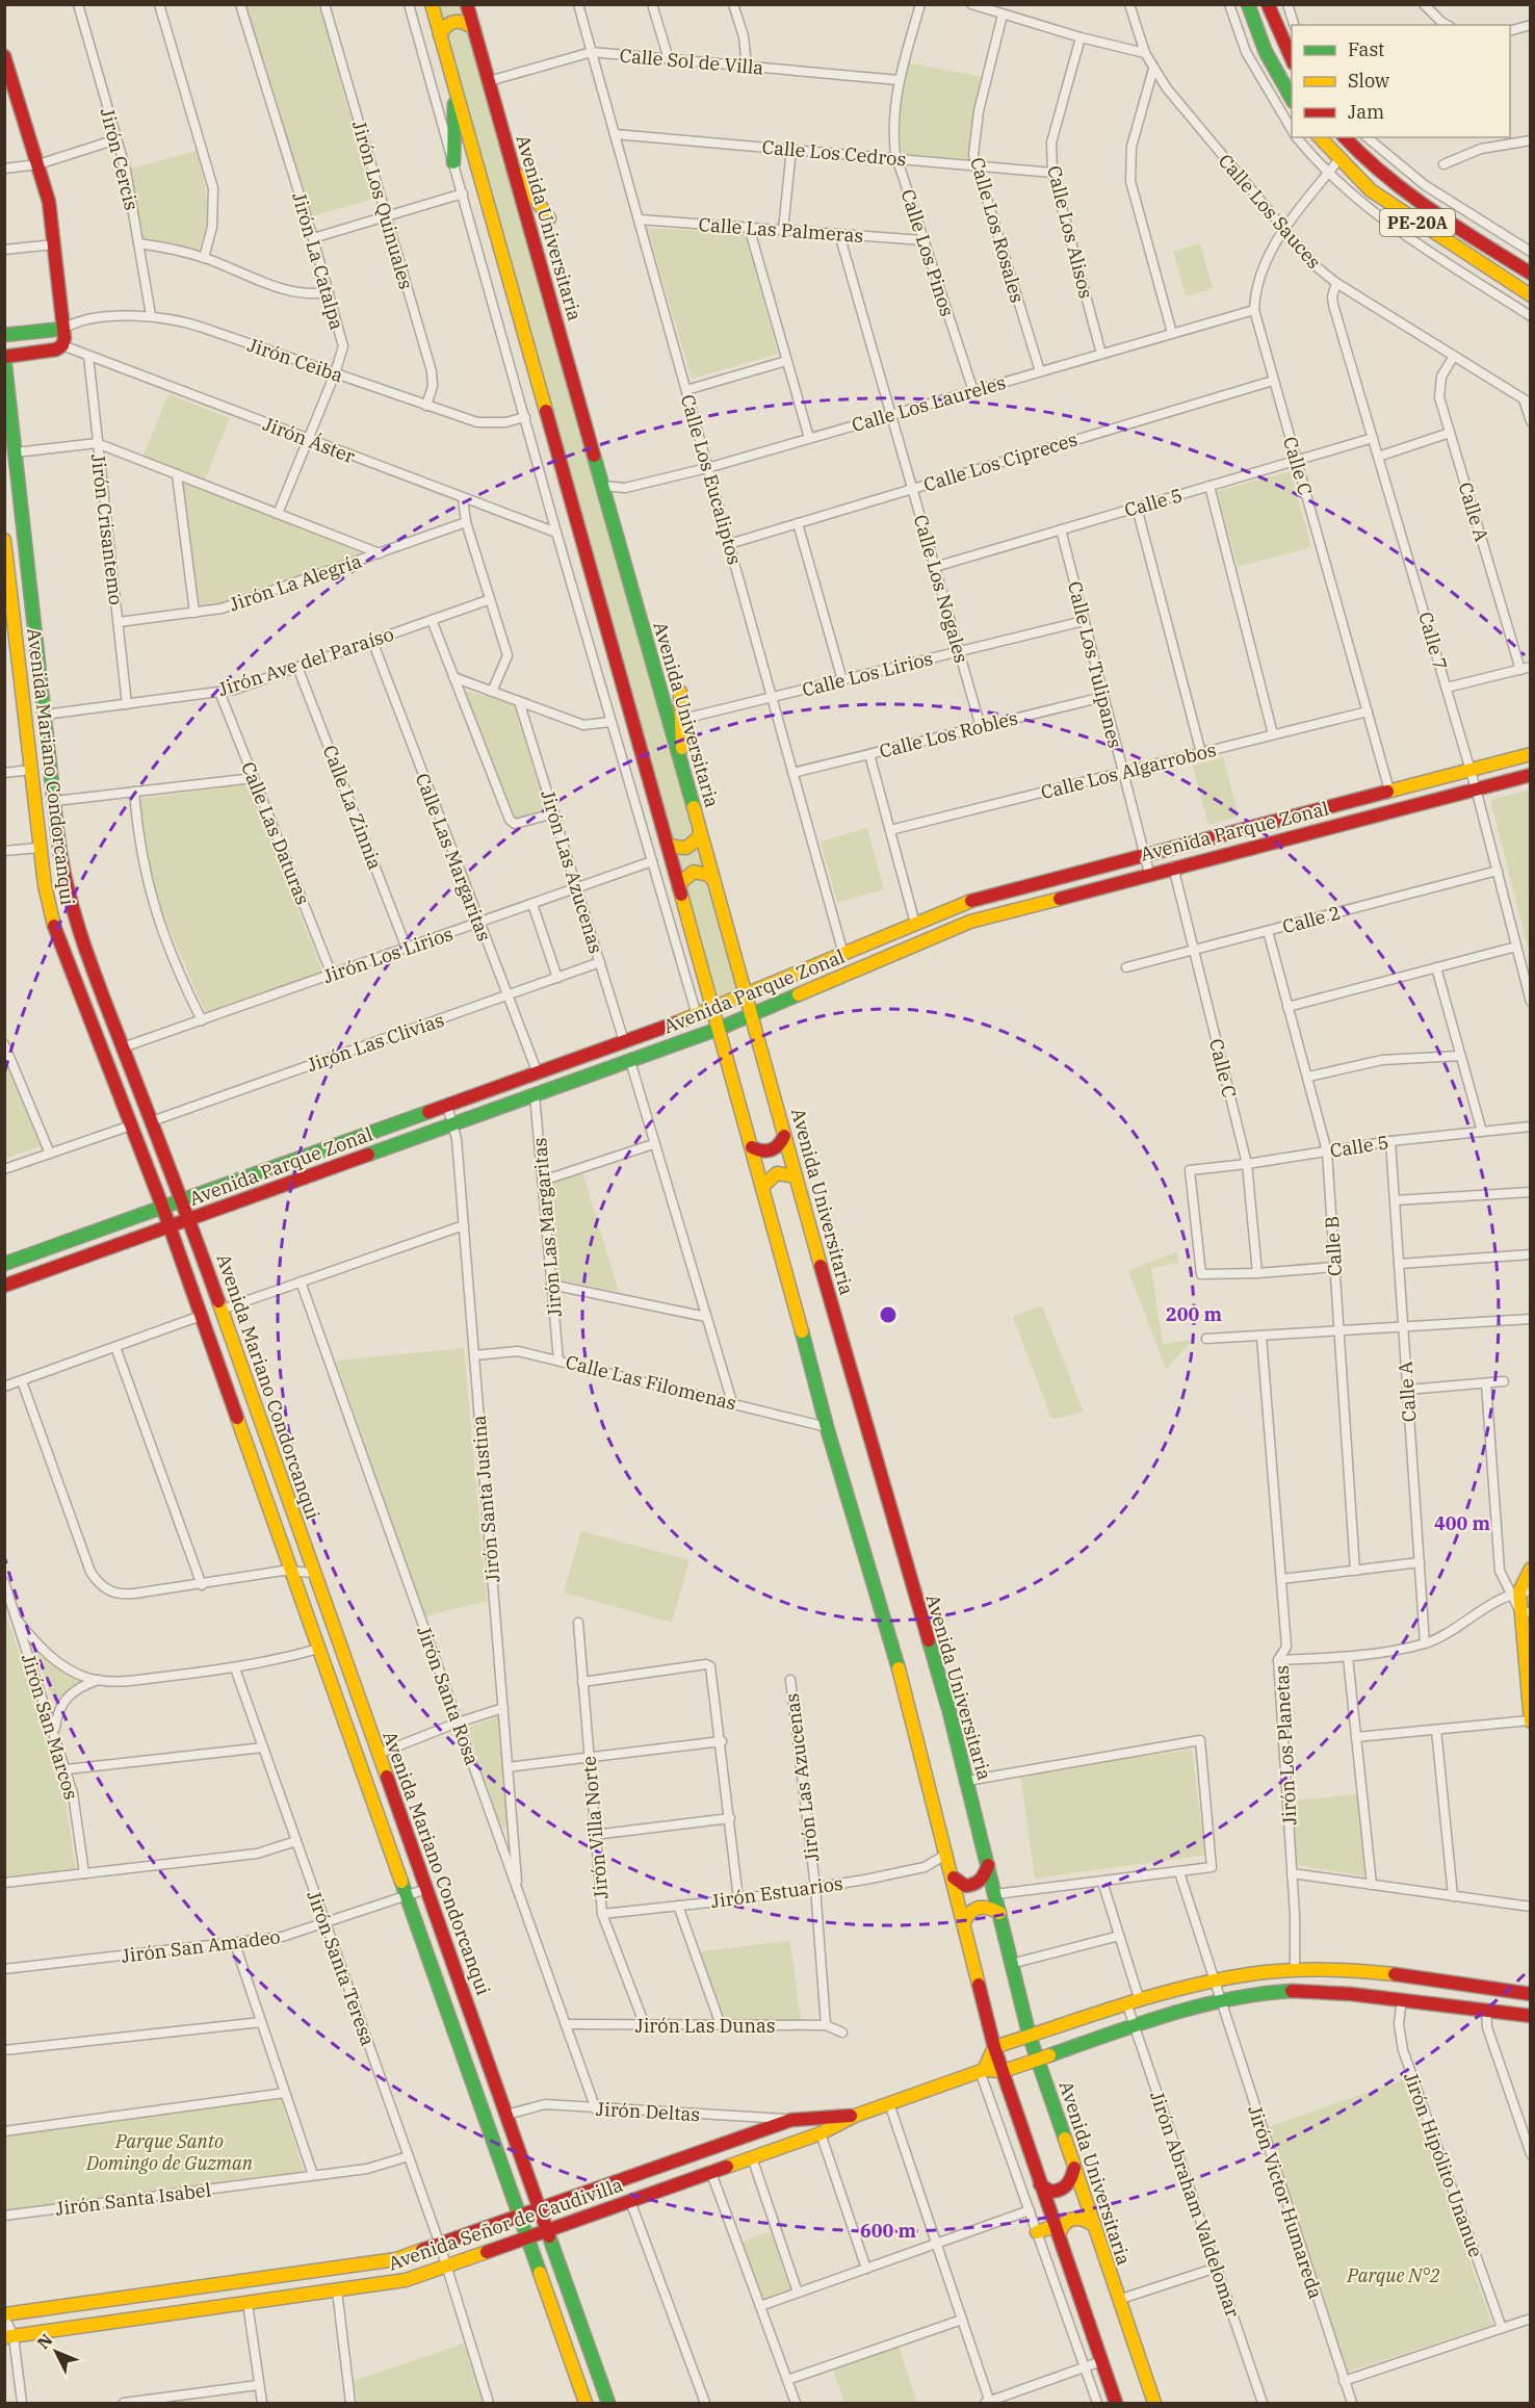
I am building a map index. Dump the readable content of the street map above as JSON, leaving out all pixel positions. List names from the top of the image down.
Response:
{
  "streets": {
    "main road": [
      "PE-20A",
      "Avenida Universitaria",
      "Avenida Mariano Condorcanqui",
      "Avenida Parque Zonal",
      "Avenida Señor de Caudivilla"
    ],
    "street": [
      "Calle Sol de Villa",
      "Calle Los Cedros",
      "Jirón Cercis",
      "Jirón Los Quinuales",
      "Calle Los Sauces",
      "Calle Las Palmeras",
      "Calle Los Rosales",
      "Calle Los Alisos",
      "Calle Los Pinos",
      "Jirón La Catalpa",
      "Jirón Ceiba",
      "Calle Los Laureles",
      "Jirón Áster",
      "Calle Los Cipreces",
      "Calle C",
      "Calle Los Eucaliptos",
      "Calle 5",
      "Calle A",
      "Jirón Crisantemo",
      "Jirón La Alegría",
      "Calle Los Nogales",
      "Calle 7",
      "Jirón Ave del Paraíso",
      "Calle Los Tulipanes",
      "Calle Los Lirios",
      "Calle Los Robles",
      "Calle Los Algarrobos",
      "Calle La Zinnia",
      "Calle Las Daturas",
      "Calle Las Margaritas",
      "Jirón Las Azucenas",
      "Calle 2",
      "Jirón Los Lirios",
      "Jirón Las Clivias",
      "Jirón Las Margaritas",
      "Calle B",
      "Calle Las Filomenas",
      "Jirón Santa Justina",
      "Jirón Santa Rosa",
      "Jirón San Marcos",
      "Jirón Los Planetas",
      "Jirón Villa Norte",
      "Jirón Estuarios",
      "Jirón San Amadeo",
      "Jirón Santa Teresa",
      "Jirón Las Dunas",
      "Jirón Deltas",
      "Jirón Hipólito Unanue",
      "Jirón Santa Isabel",
      "Jirón Victor Humareda",
      "Jirón Abraham Valdelomar"
    ]
  },
  "crossings": [
    ["Calle Sol de Villa", "Avenida Universitaria"],
    ["Calle Sol de Villa", "Calle Los Pinos"],
    ["Calle Sol de Villa", "Calle Los Eucaliptos"],
    ["Calle Los Cedros", "Calle Los Rosales"],
    ["Calle Los Cedros", "Calle Los Alisos"],
    ["Calle Los Cedros", "Calle Los Pinos"],
    ["Calle Los Cedros", "Calle Los Eucaliptos"],
    ["Jirón Cercis", "Jirón Ceiba"],
    ["Jirón Los Quinuales", "Jirón Ceiba"],
    ["Calle Los Sauces", "Calle C"],
    ["Calle Los Sauces", "Calle A"],
    ["Calle Los Sauces", "Calle 7"],
    ["PE-20A", "Calle C"],
    ["Avenida Universitaria", "Calle Los Laureles"],
    ["Avenida Universitaria", "Avenida Parque Zonal"],
    ["Avenida Universitaria", "Avenida Señor de Caudivilla"],
    ["Calle Las Palmeras", "Calle Los Pinos"],
    ["Calle Las Palmeras", "Calle Los Eucaliptos"],
    ["Calle Las Palmeras", "Calle Los Nogales"],
    ["Calle Los Rosales", "Calle Los Laureles"],
    ["Calle Los Alisos", "Calle Los Laureles"],
    ["Calle Los Pinos", "Calle Los Laureles"],
    ["Jirón La Catalpa", "Jirón Ceiba"],
    ["Jirón La Catalpa", "Jirón Áster"],
    ["Calle Los Laureles", "Calle C"],
    ["Calle Los Laureles", "Calle Los Eucaliptos"],
    ["Calle Los Laureles", "Calle Los Nogales"],
    ["Jirón Áster", "Jirón Crisantemo"],
    ["Calle Los Cipreces", "Calle C"],
    ["Calle Los Cipreces", "Calle Los Eucaliptos"],
    ["Calle Los Cipreces", "Calle Los Nogales"],
    ["Calle C", "Calle 5"],
    ["Calle C", "Calle Los Algarrobos"],
    ["Calle C", "Avenida Parque Zonal"],
    ["Calle C", "Calle 2"],
    ["Calle Los Eucaliptos", "Calle Los Lirios"],
    ["Calle Los Eucaliptos", "Calle Los Robles"],
    ["Calle Los Eucaliptos", "Avenida Parque Zonal"],
    ["Calle 5", "Calle A"],
    ["Calle 5", "Calle Los Nogales"],
    ["Calle 5", "Calle 7"],
    ["Calle 5", "Calle Los Tulipanes"],
    ["Calle 5", "Calle B"],
    ["Jirón Crisantemo", "Jirón La Alegría"],
    ["Jirón Crisantemo", "Jirón Ave del Paraíso"],
    ["Calle Los Nogales", "Calle Los Lirios"],
    ["Calle Los Nogales", "Calle Los Robles"],
    ["Calle 7", "Avenida Parque Zonal"],
    ["Calle 7", "Calle 2"],
    ["Jirón Ave del Paraíso", "Avenida Mariano Condorcanqui"],
    ["Jirón Ave del Paraíso", "Calle La Zinnia"],
    ["Jirón Ave del Paraíso", "Calle Las Daturas"],
    ["Jirón Ave del Paraíso", "Calle Las Margaritas"],
    ["Calle Los Tulipanes", "Calle Los Lirios"],
    ["Calle Los Tulipanes", "Calle Los Robles"],
    ["Calle Los Tulipanes", "Calle Los Algarrobos"],
    ["Calle Los Tulipanes", "Avenida Parque Zonal"],
    ["Avenida Mariano Condorcanqui", "Avenida Parque Zonal"],
    ["Avenida Mariano Condorcanqui", "Jirón Los Lirios"],
    ["Avenida Mariano Condorcanqui", "Jirón Las Clivias"],
    ["Avenida Mariano Condorcanqui", "Jirón San Amadeo"],
    ["Avenida Mariano Condorcanqui", "Jirón Deltas"],
    ["Avenida Mariano Condorcanqui", "Avenida Señor de Caudivilla"],
    ["Calle La Zinnia", "Jirón Los Lirios"],
    ["Avenida Parque Zonal", "Calle Las Margaritas"],
    ["Avenida Parque Zonal", "Jirón Las Azucenas"],
    ["Avenida Parque Zonal", "Jirón Las Margaritas"],
    ["Avenida Parque Zonal", "Jirón Santa Justina"],
    ["Calle Las Daturas", "Jirón Los Lirios"],
    ["Calle Las Margaritas", "Jirón Los Lirios"],
    ["Calle Las Margaritas", "Jirón Las Clivias"],
    ["Jirón Las Azucenas", "Jirón Los Lirios"],
    ["Jirón Las Azucenas", "Jirón Las Clivias"],
    ["Jirón Las Azucenas", "Jirón Estuarios"],
    ["Jirón Las Azucenas", "Jirón Las Dunas"],
    ["Calle 2", "Calle B"],
    ["Jirón Las Margaritas", "Calle Las Filomenas"],
    ["Calle Las Filomenas", "Jirón Santa Justina"],
    ["Jirón Santa Justina", "Jirón Santa Rosa"],
    ["Jirón Santa Rosa", "Jirón Las Dunas"],
    ["Jirón Santa Rosa", "Jirón Deltas"],
    ["Jirón Villa Norte", "Jirón Estuarios"],
    ["Jirón Villa Norte", "Jirón Las Dunas"],
    ["Jirón San Amadeo", "Jirón Santa Teresa"],
    ["Jirón Santa Teresa", "Jirón Santa Isabel"],
    ["Jirón Santa Teresa", "Avenida Señor de Caudivilla"],
    ["Jirón Deltas", "Avenida Señor de Caudivilla"],
    ["Jirón Hipólito Unanue", "Avenida Señor de Caudivilla"],
    ["Jirón Victor Humareda", "Avenida Señor de Caudivilla"],
    ["Jirón Abraham Valdelomar", "Avenida Señor de Caudivilla"]
  ],
  "parks": ["Parque Santo Domingo de Guzman", "Parque N°2"],
  "legend": ["Fast", "Slow", "Jam"],
  "north": "top left",
  "rings": ["200 m", "400 m", "600 m"]
}
